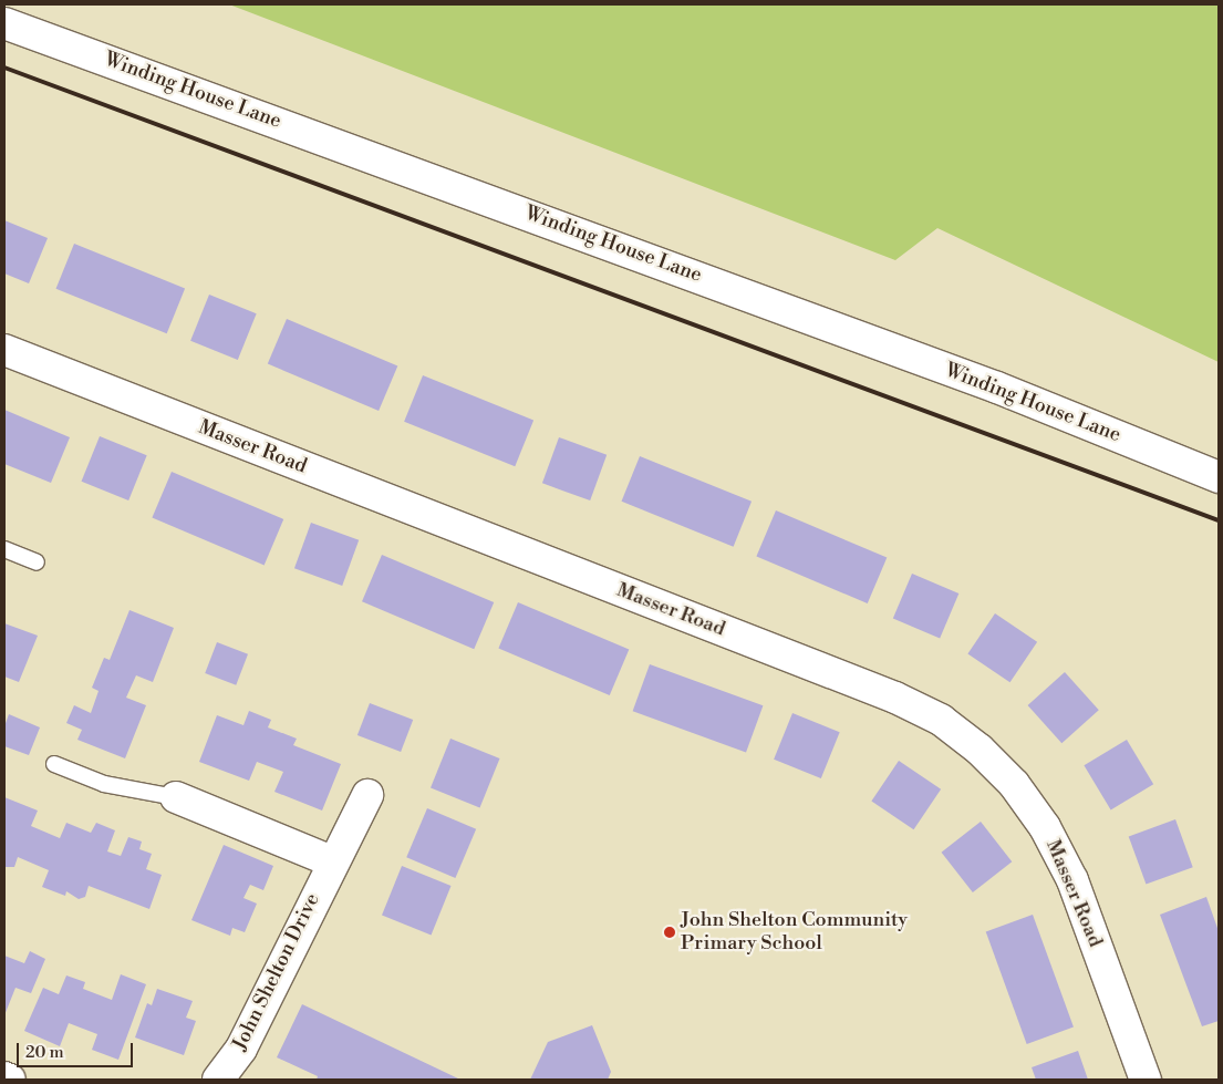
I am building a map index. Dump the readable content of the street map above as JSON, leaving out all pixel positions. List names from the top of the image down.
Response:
{
  "streets": {
    "street": ["Winding House Lane", "Masser Road", "John Shelton Drive"]
  },
  "places": ["John Shelton Community Primary School"],
  "scale_bar": "20 m"
}
